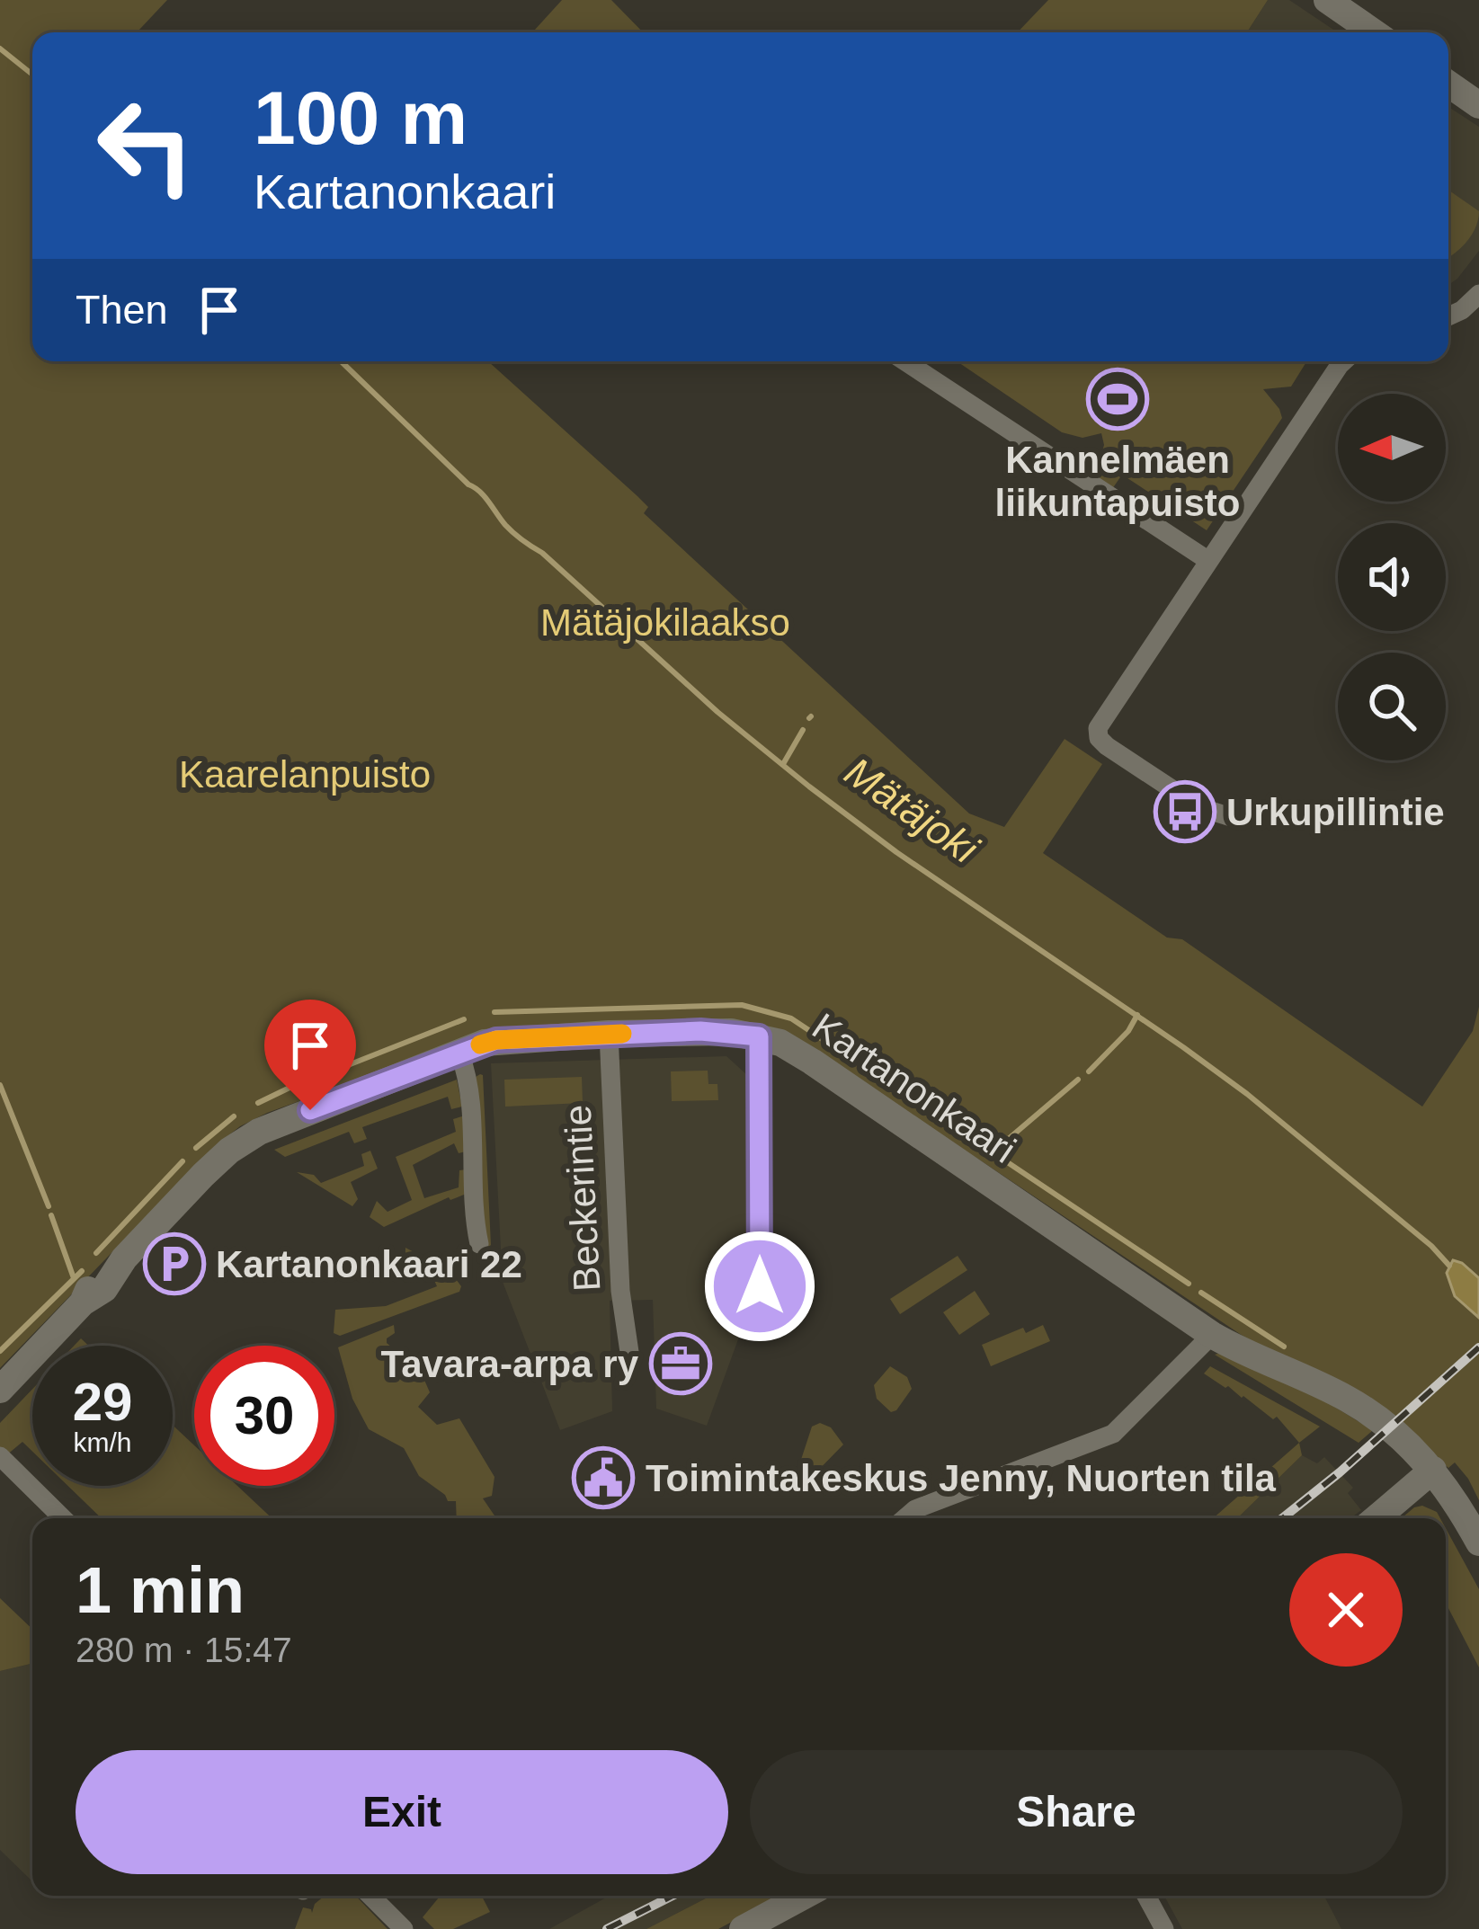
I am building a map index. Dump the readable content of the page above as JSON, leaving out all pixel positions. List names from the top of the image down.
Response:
{
  "streets": {
    "street": ["Kartanonkaari", "Beckerintie"]
  },
  "crossings": [
    ["Kartanonkaari", "Beckerintie"]
  ],
  "water": ["Mätäjoki"],
  "parks": ["Mätäjokilaakso", "Kaarelanpuisto"],
  "places": {
    "sports": ["Kannelmäen liikuntapuisto"],
    "bus stop": ["Urkupillintie"],
    "parking": ["Kartanonkaari 22"],
    "office": ["Tavara-arpa ry"],
    "public building": ["Toimintakeskus Jenny, Nuorten tila"]
  },
  "north": "left",
  "page": {
    "turn": ["100 m", "Kartanonkaari"],
    "then": "Then",
    "speed": "29 km/h",
    "limit": "30",
    "heading": ["1 min", "280 m · 15:47"],
    "buttons": ["Exit", "Share"]
  }
}
